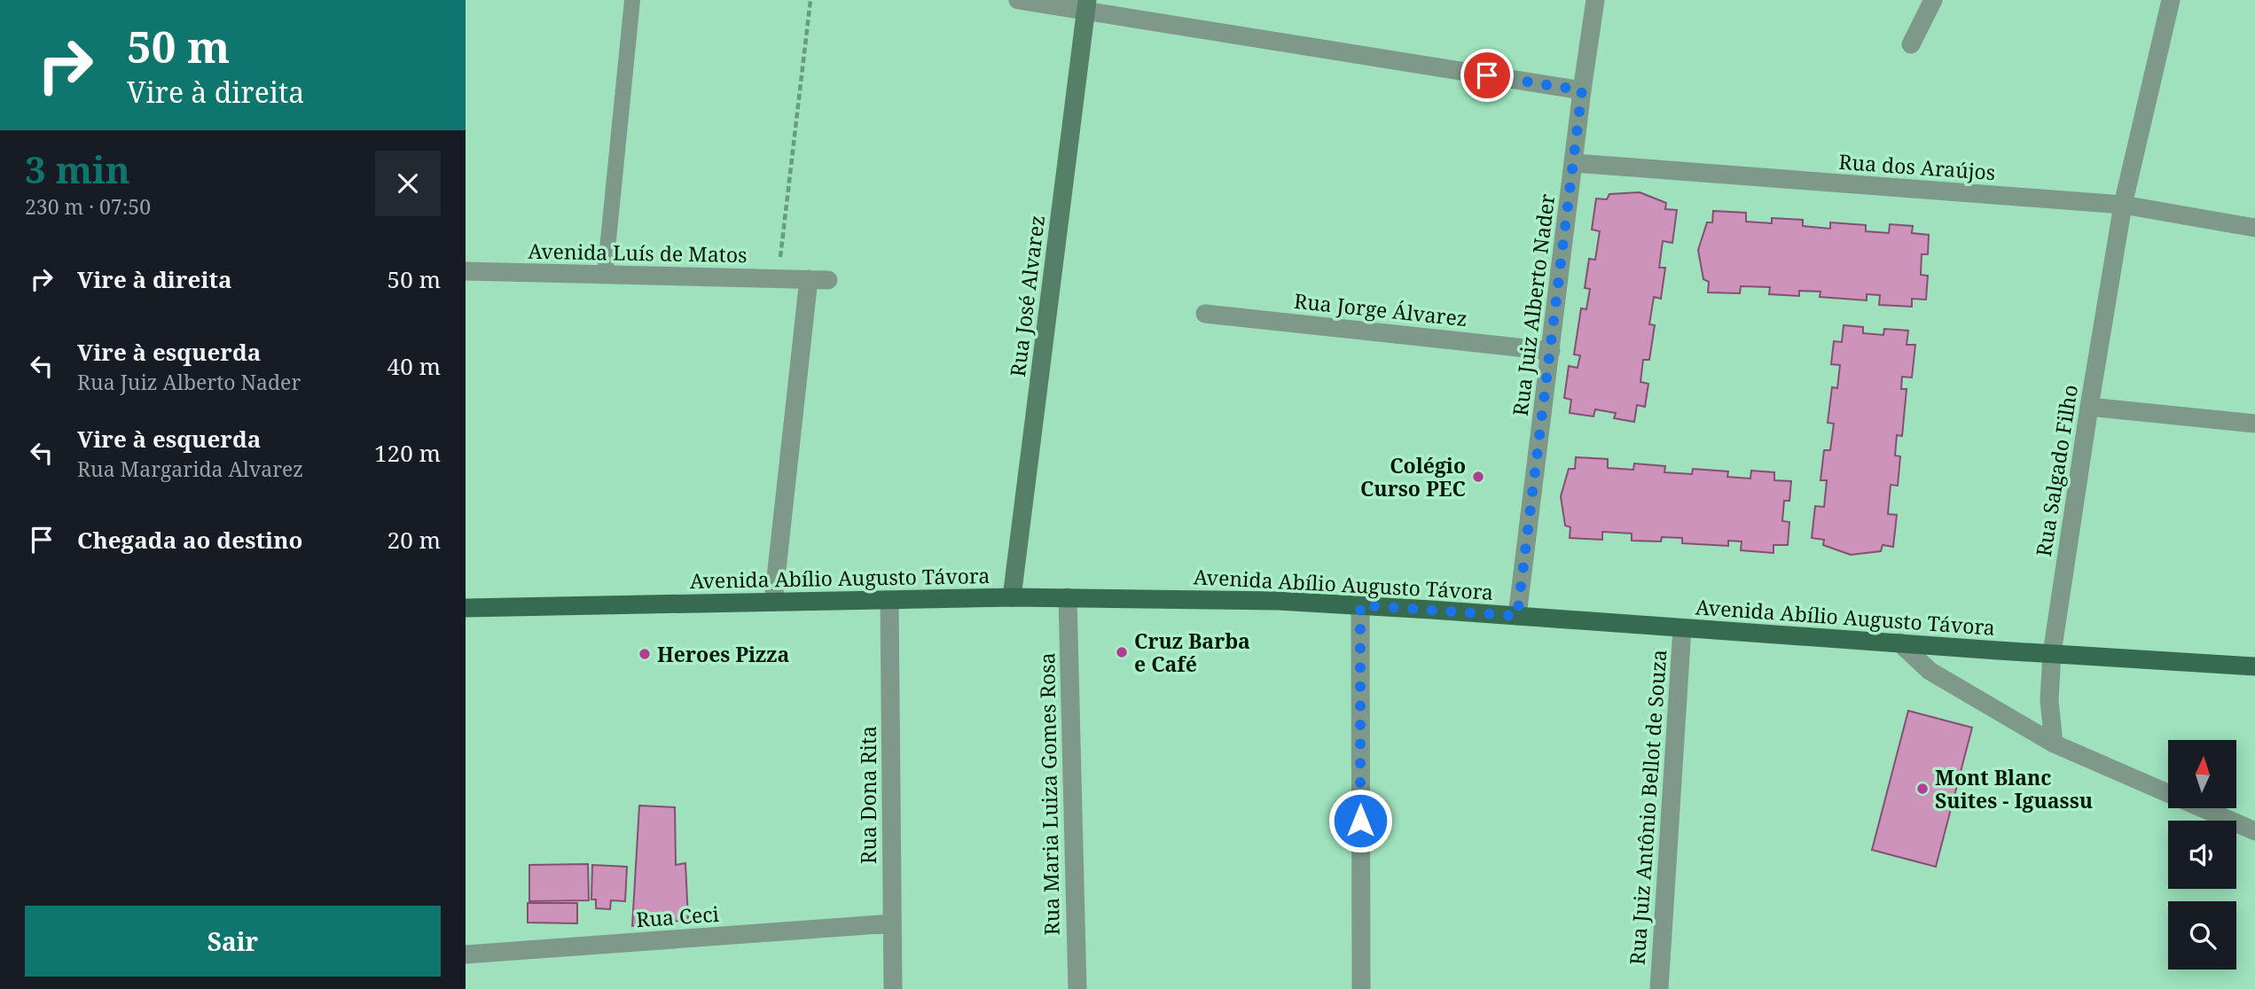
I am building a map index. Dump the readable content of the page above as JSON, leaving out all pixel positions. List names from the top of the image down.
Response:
{
  "streets": {
    "main road": ["Rua José Alvarez", "Avenida Abílio Augusto Távora"],
    "street": [
      "Rua dos Araújos",
      "Avenida Luís de Matos",
      "Rua Juiz Alberto Nader",
      "Rua Jorge Álvarez",
      "Rua Salgado Filho",
      "Rua Maria Luiza Gomes Rosa",
      "Rua Dona Rita",
      "Rua Juiz Antônio Bellot de Souza",
      "Rua Ceci"
    ]
  },
  "crossings": [
    ["Rua dos Araújos", "Rua Juiz Alberto Nader"],
    ["Rua dos Araújos", "Rua Salgado Filho"],
    ["Rua José Alvarez", "Avenida Abílio Augusto Távora"],
    ["Rua Juiz Alberto Nader", "Rua Jorge Álvarez"],
    ["Rua Juiz Alberto Nader", "Avenida Abílio Augusto Távora"],
    ["Rua Salgado Filho", "Avenida Abílio Augusto Távora"],
    ["Avenida Abílio Augusto Távora", "Rua Maria Luiza Gomes Rosa"],
    ["Avenida Abílio Augusto Távora", "Rua Dona Rita"],
    ["Avenida Abílio Augusto Távora", "Rua Juiz Antônio Bellot de Souza"],
    ["Rua Dona Rita", "Rua Ceci"]
  ],
  "places": [
    "Colégio Curso PEC",
    "Cruz Barba e Café",
    "Heroes Pizza",
    "Mont Blanc Suites - Iguassu"
  ],
  "north": "top",
  "page": {
    "turn": ["50 m", "Vire à direita"],
    "heading": ["3 min", "230 m · 07:50"],
    "list": [
      {
        "name": "Vire à direita",
        "value": "50 m"
      },
      {
        "name": "Vire à esquerda",
        "note": "Rua Juiz Alberto Nader",
        "value": "40 m"
      },
      {
        "name": "Vire à esquerda",
        "note": "Rua Margarida Alvarez",
        "value": "120 m"
      },
      {
        "name": "Chegada ao destino",
        "value": "20 m"
      }
    ],
    "buttons": "Sair"
  }
}
